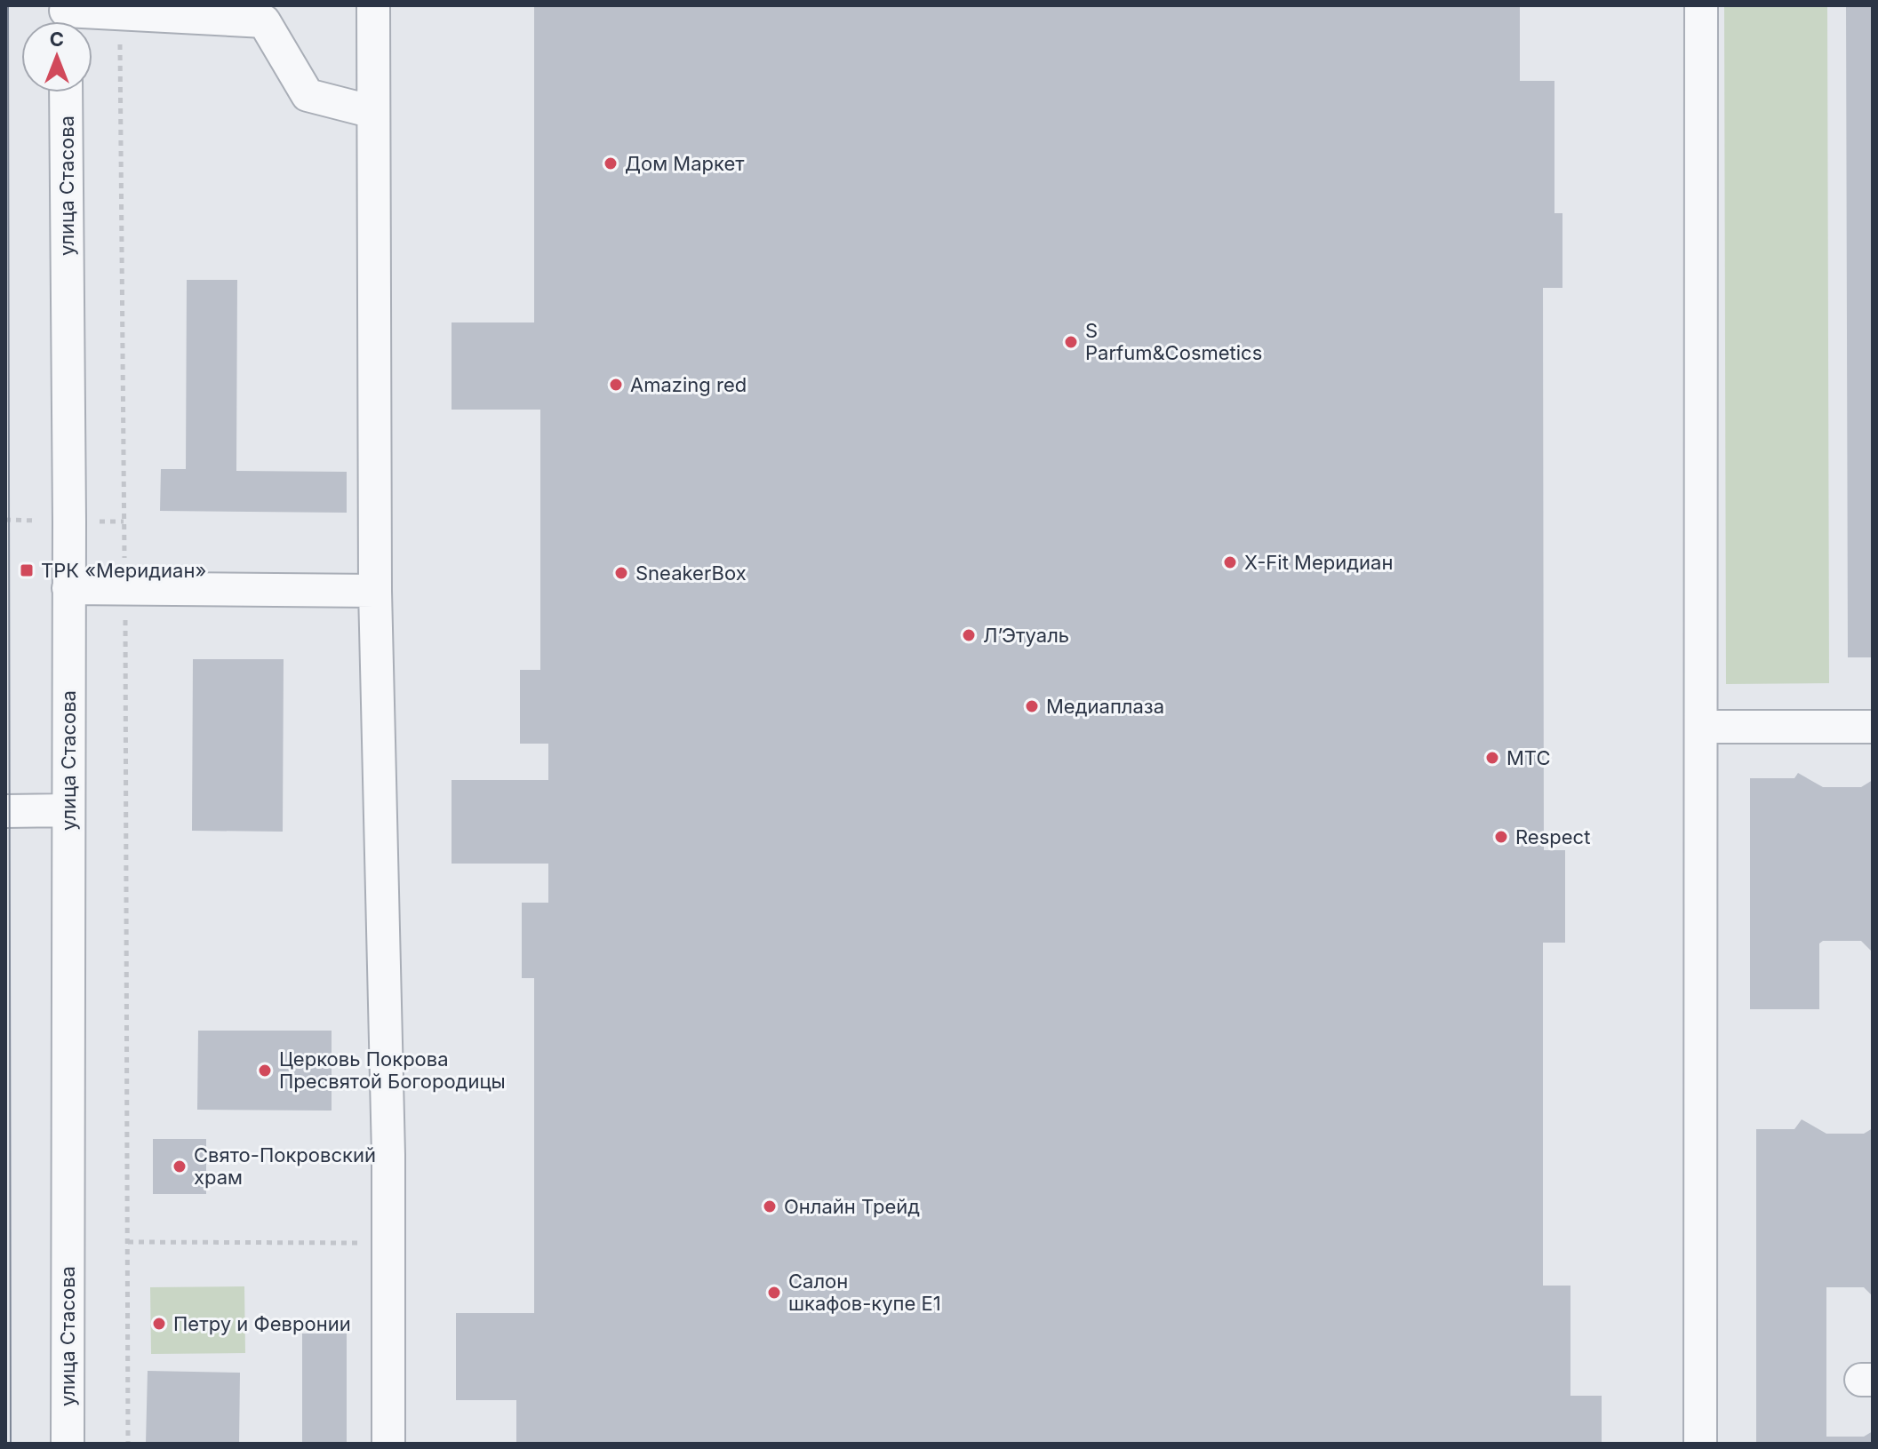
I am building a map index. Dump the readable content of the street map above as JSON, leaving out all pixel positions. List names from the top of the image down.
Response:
{
  "streets": {
    "street": ["улица Стасова"]
  },
  "places": {
    "other": [
      "Дом Маркет",
      "S Parfum&Cosmetics",
      "Amazing red",
      "X-Fit Меридиан",
      "SneakerBox",
      "Л’Этуаль",
      "Медиаплаза",
      "МТС",
      "Respect",
      "Церковь Покрова Пресвятой Богородицы",
      "Свято-Покровский храм",
      "Онлайн Трейд",
      "Салон шкафов-купе Е1",
      "Петру и Февронии"
    ],
    "transit": ["ТРК «Меридиан»"]
  },
  "north": "top"
}
